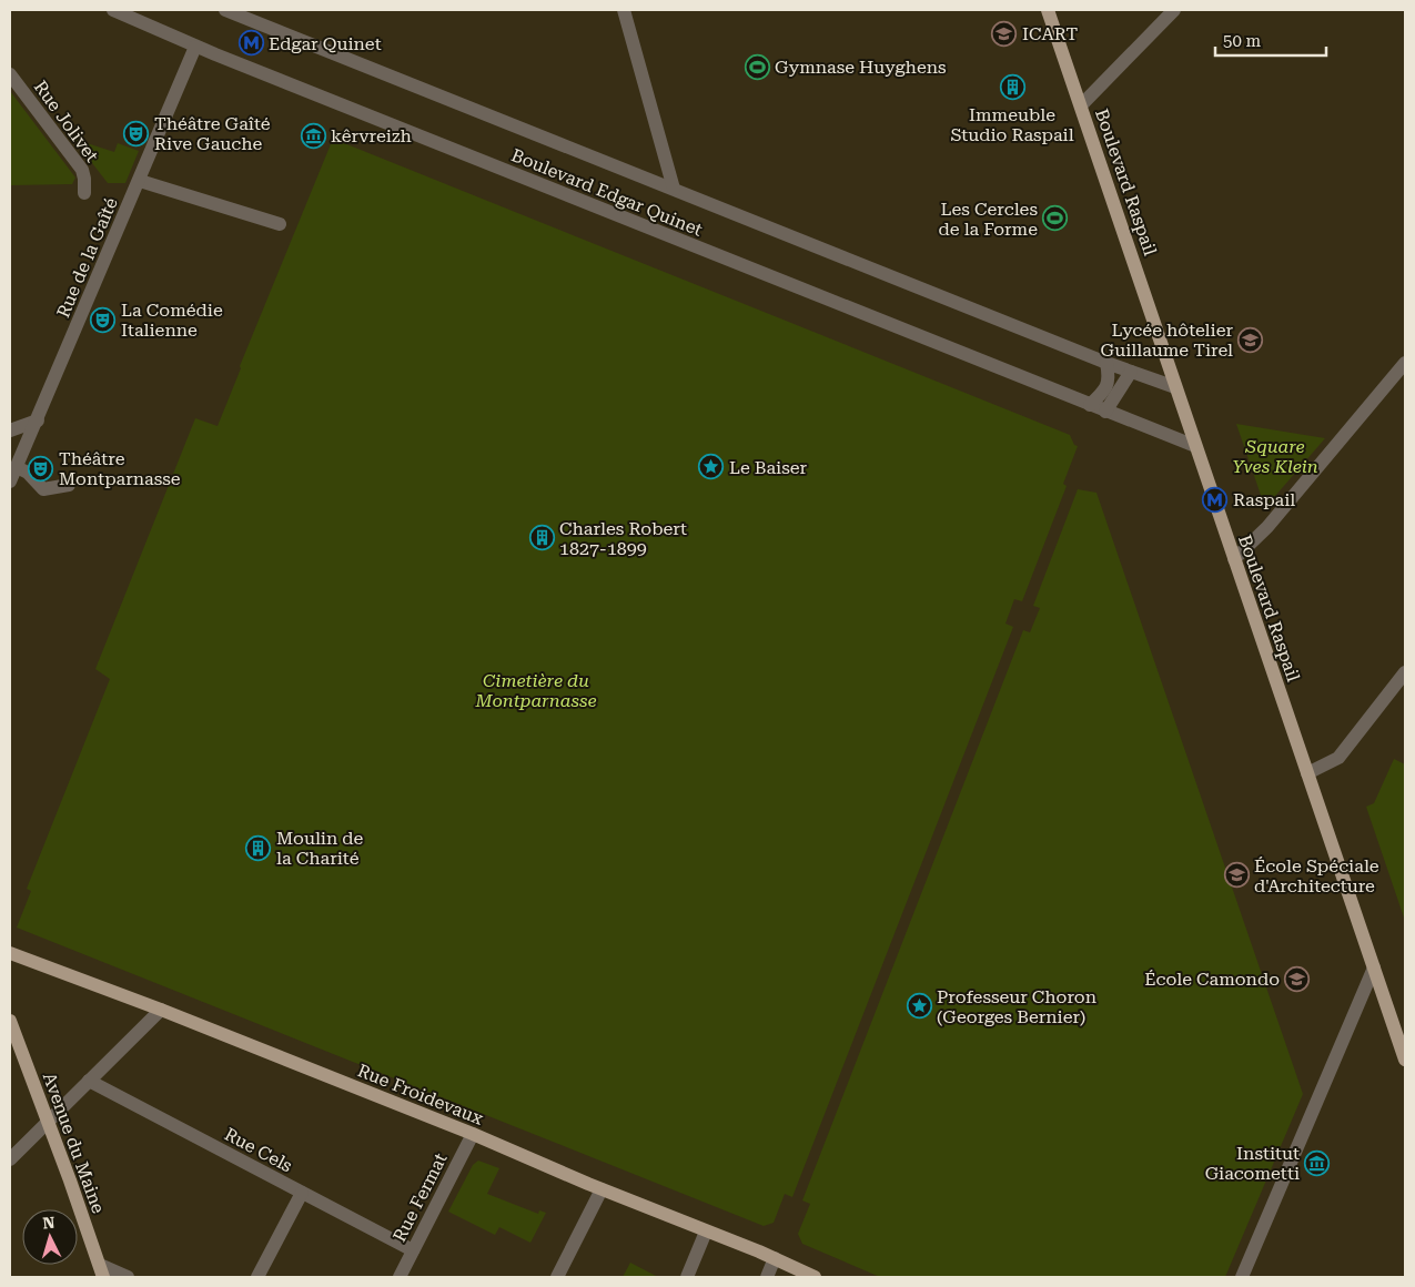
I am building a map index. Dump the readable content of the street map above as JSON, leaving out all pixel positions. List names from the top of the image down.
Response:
{
  "streets": {
    "main road": ["Boulevard Raspail", "Rue Froidevaux", "Avenue du Maine"],
    "street": [
      "Rue Jolivet",
      "Boulevard Edgar Quinet",
      "Rue de la Gaîté",
      "Rue Cels",
      "Rue Fermat"
    ]
  },
  "crossings": [
    ["Boulevard Raspail", "Boulevard Edgar Quinet"],
    ["Boulevard Edgar Quinet", "Rue de la Gaîté"],
    ["Rue Froidevaux", "Rue Fermat"],
    ["Rue Cels", "Rue Fermat"]
  ],
  "parks": ["Square Yves Klein", "Cimetière du Montparnasse"],
  "places": {
    "school or university": [
      "ICART",
      "Lycée hôtelier Guillaume Tirel",
      "École Spéciale d'Architecture",
      "École Camondo"
    ],
    "metro station": ["Edgar Quinet", "Raspail"],
    "sports": ["Gymnase Huyghens", "Les Cercles de la Forme"],
    "building": ["Immeuble Studio Raspail", "Charles Robert 1827-1899", "Moulin de la Charité"],
    "theatre": ["Théâtre Gaîté Rive Gauche", "La Comédie Italienne", "Théâtre Montparnasse"],
    "museum": ["kêrvreizh", "Institut Giacometti"],
    "place": ["Le Baiser", "Professeur Choron (Georges Bernier)"]
  },
  "scale_bar": "50 m",
  "north": "top"
}
